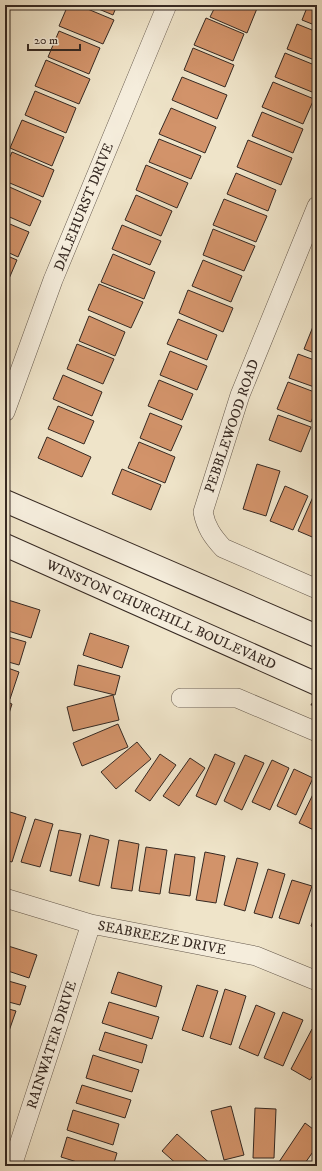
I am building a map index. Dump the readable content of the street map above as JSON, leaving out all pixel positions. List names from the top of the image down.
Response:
{
  "streets": {
    "main road": ["WINSTON CHURCHILL BOULEVARD"],
    "street": [
      "DALEHURST DRIVE",
      "PEBBLEWOOD ROAD",
      "SEABREEZE DRIVE",
      "RAINWATER DRIVE"
    ]
  },
  "crossings": [
    ["SEABREEZE DRIVE", "RAINWATER DRIVE"]
  ],
  "scale_bar": "20 m"
}
